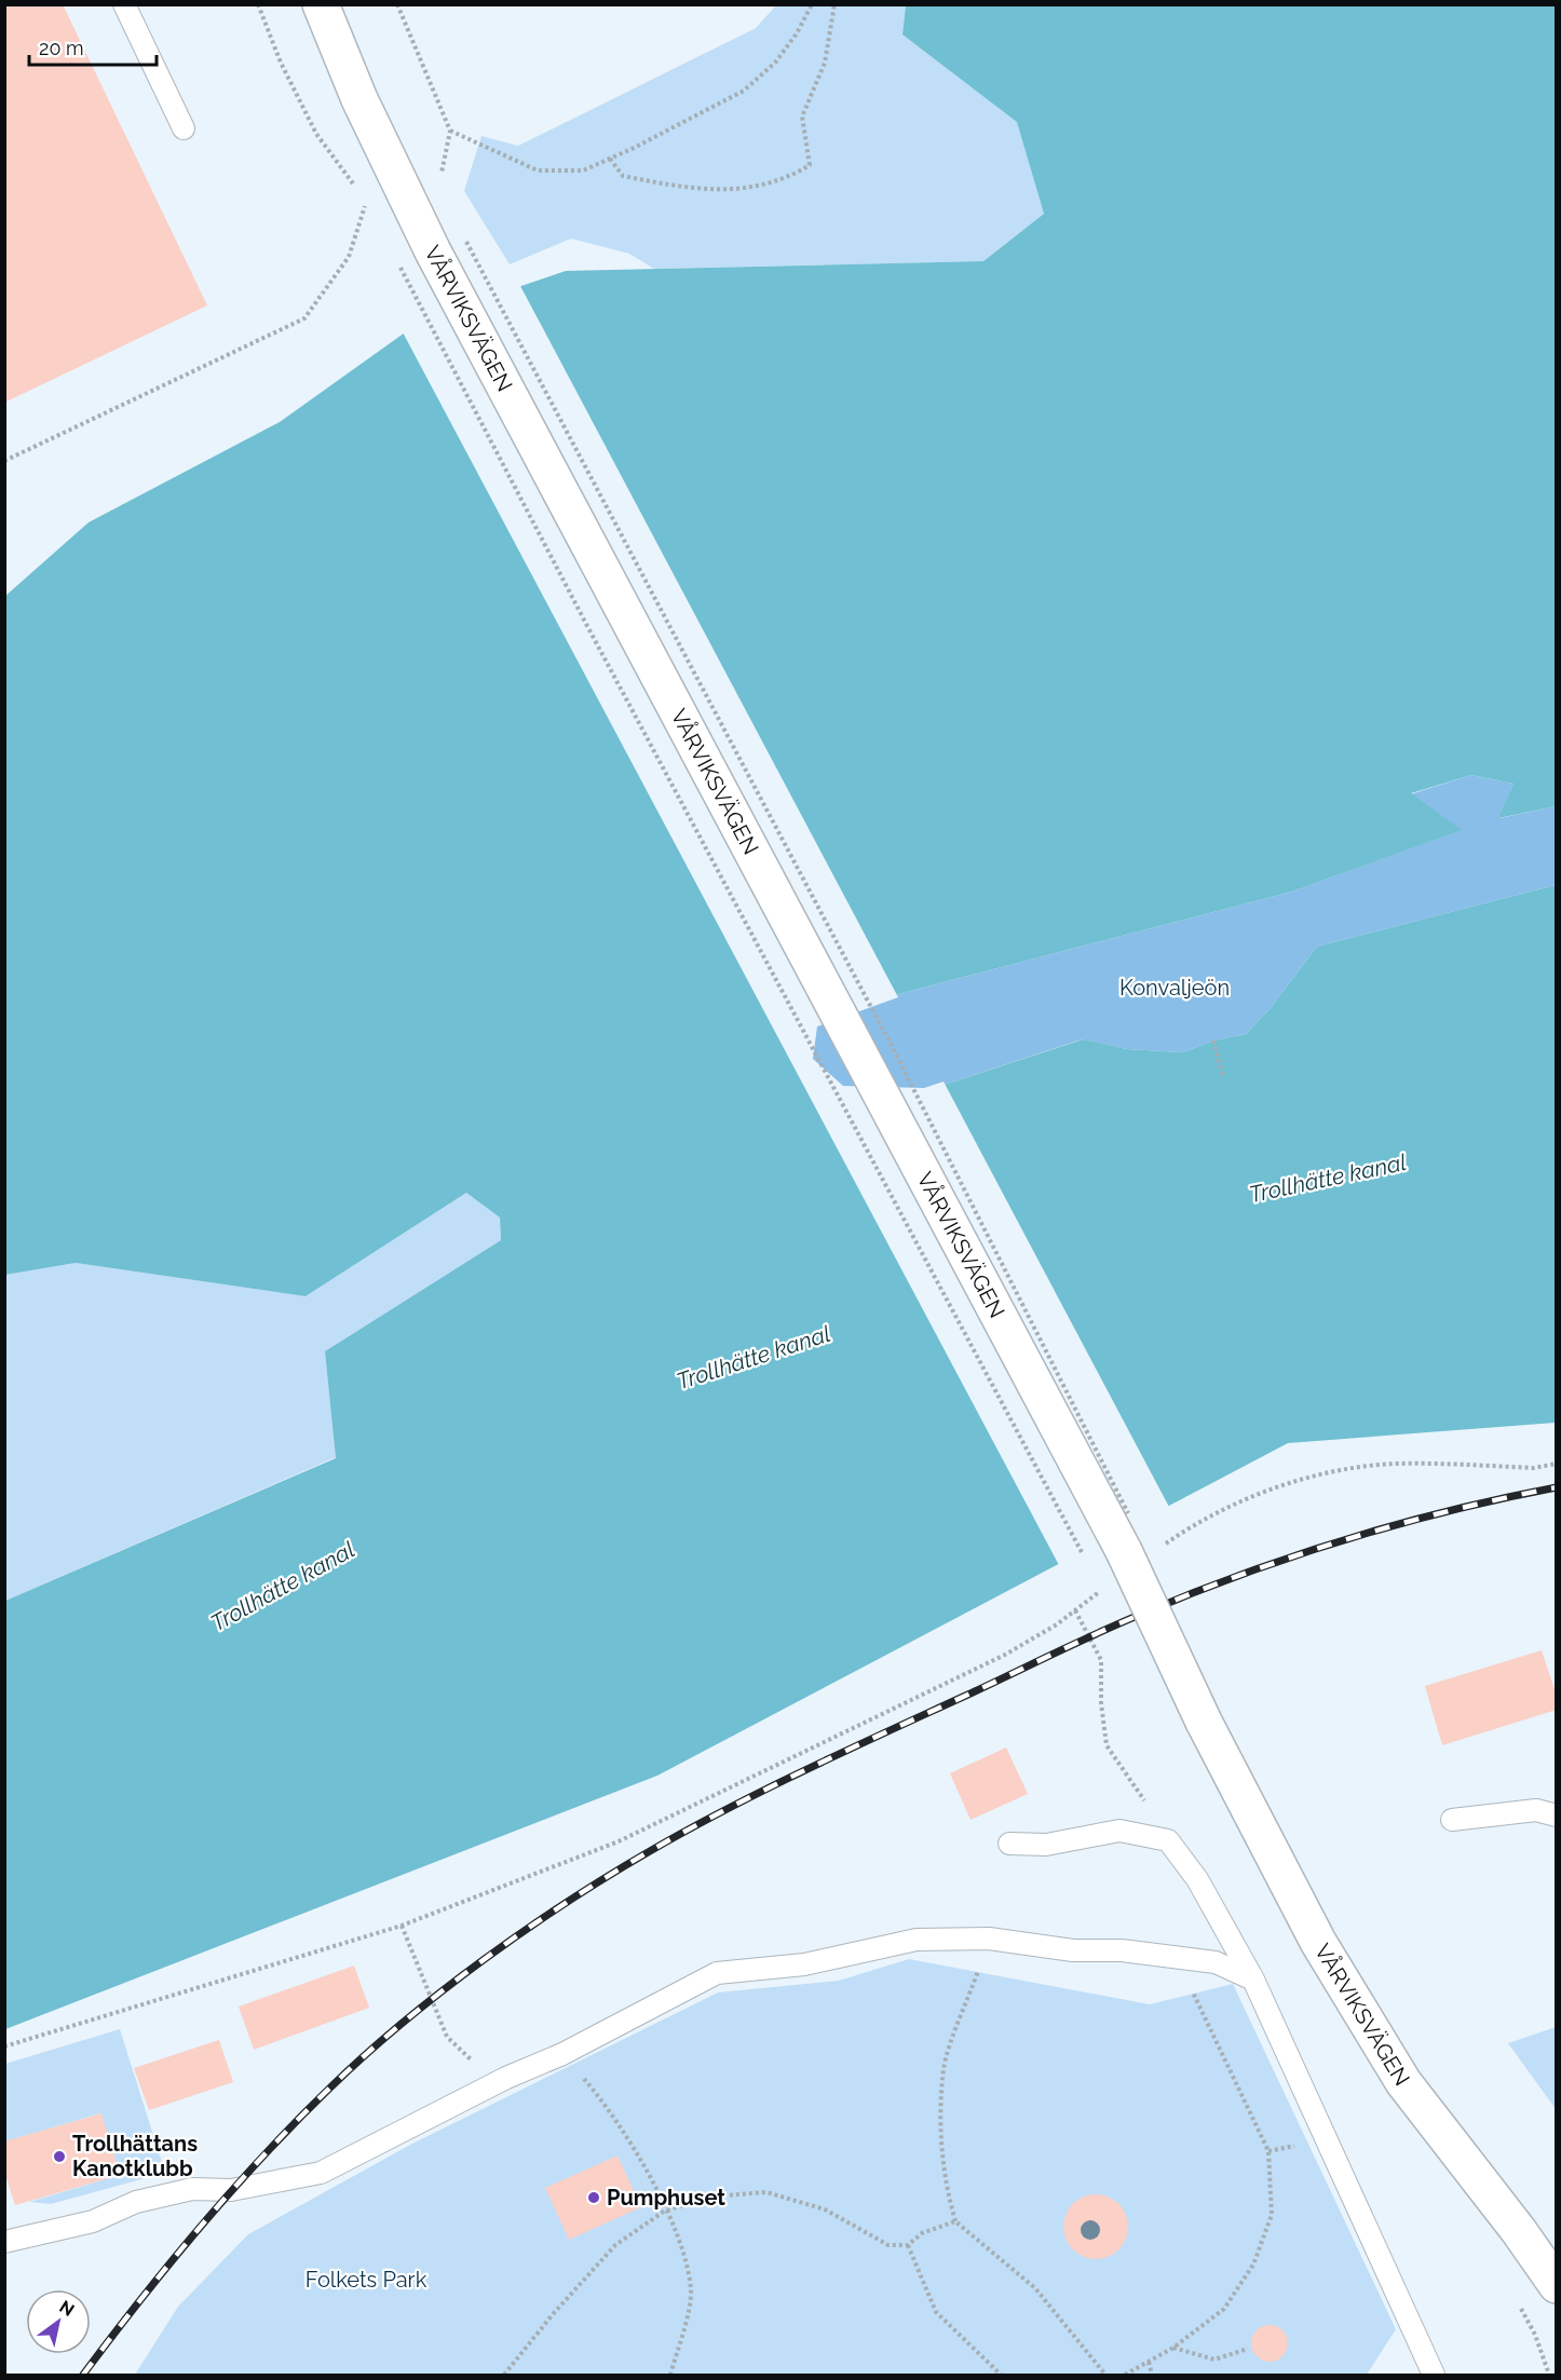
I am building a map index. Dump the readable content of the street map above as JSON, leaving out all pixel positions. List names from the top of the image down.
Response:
{
  "streets": {
    "street": ["VÅRVIKSVÄGEN"]
  },
  "water": ["Trollhätte kanal"],
  "parks": ["Konvaljeön", "Folkets Park"],
  "places": ["Trollhättans Kanotklubb", "Pumphuset"],
  "scale_bar": "20 m",
  "north": "top right"
}
